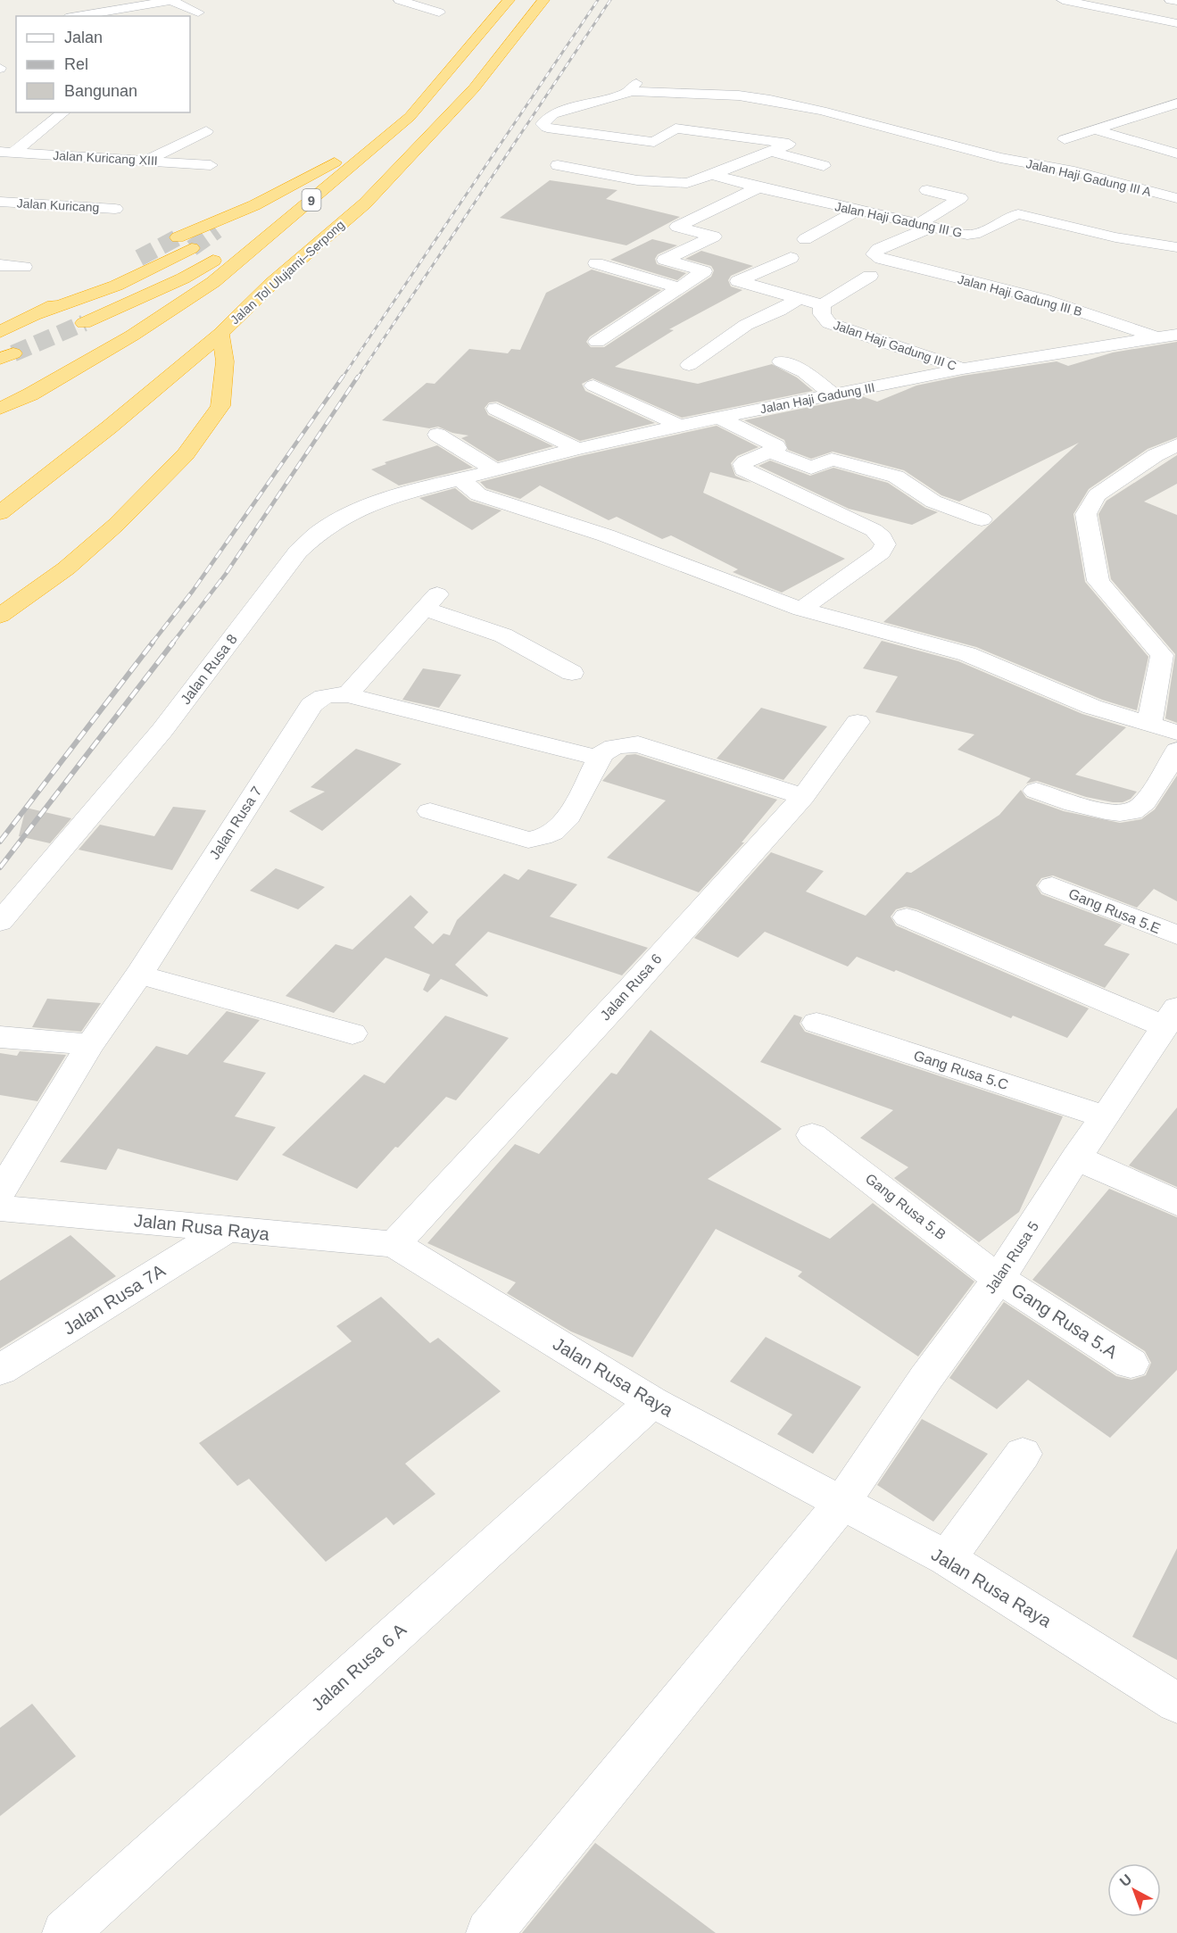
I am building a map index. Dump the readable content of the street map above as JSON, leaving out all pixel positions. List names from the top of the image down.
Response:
{
  "streets": {
    "highway": ["9", "Jalan Tol Ulujami–Serpong"],
    "street": [
      "Jalan Kuricang XIII",
      "Jalan Haji Gadung III A",
      "Jalan Kuricang",
      "Jalan Haji Gadung III G",
      "Jalan Haji Gadung III B",
      "Jalan Haji Gadung III C",
      "Jalan Haji Gadung III",
      "Jalan Rusa 8",
      "Jalan Rusa 7",
      "Gang Rusa 5.E",
      "Jalan Rusa 6",
      "Gang Rusa 5.C",
      "Gang Rusa 5.B",
      "Jalan Rusa Raya",
      "Jalan Rusa 5",
      "Jalan Rusa 7A",
      "Gang Rusa 5.A",
      "Jalan Rusa 6 A"
    ]
  },
  "crossings": [
    ["Jalan Haji Gadung III G", "Jalan Haji Gadung III B"],
    ["Jalan Haji Gadung III G", "Jalan Haji Gadung III C"],
    ["Jalan Haji Gadung III B", "Jalan Haji Gadung III"],
    ["Jalan Haji Gadung III C", "Jalan Haji Gadung III"],
    ["Jalan Haji Gadung III", "Jalan Rusa 8"],
    ["Jalan Rusa 6", "Jalan Rusa Raya"],
    ["Gang Rusa 5.C", "Jalan Rusa 5"],
    ["Gang Rusa 5.B", "Jalan Rusa 5"],
    ["Gang Rusa 5.B", "Gang Rusa 5.A"],
    ["Jalan Rusa Raya", "Jalan Rusa 5"],
    ["Jalan Rusa Raya", "Jalan Rusa 7A"],
    ["Jalan Rusa Raya", "Jalan Rusa 6 A"],
    ["Jalan Rusa 5", "Gang Rusa 5.A"]
  ],
  "legend": ["Jalan", "Rel", "Bangunan"],
  "north": "top left"
}
